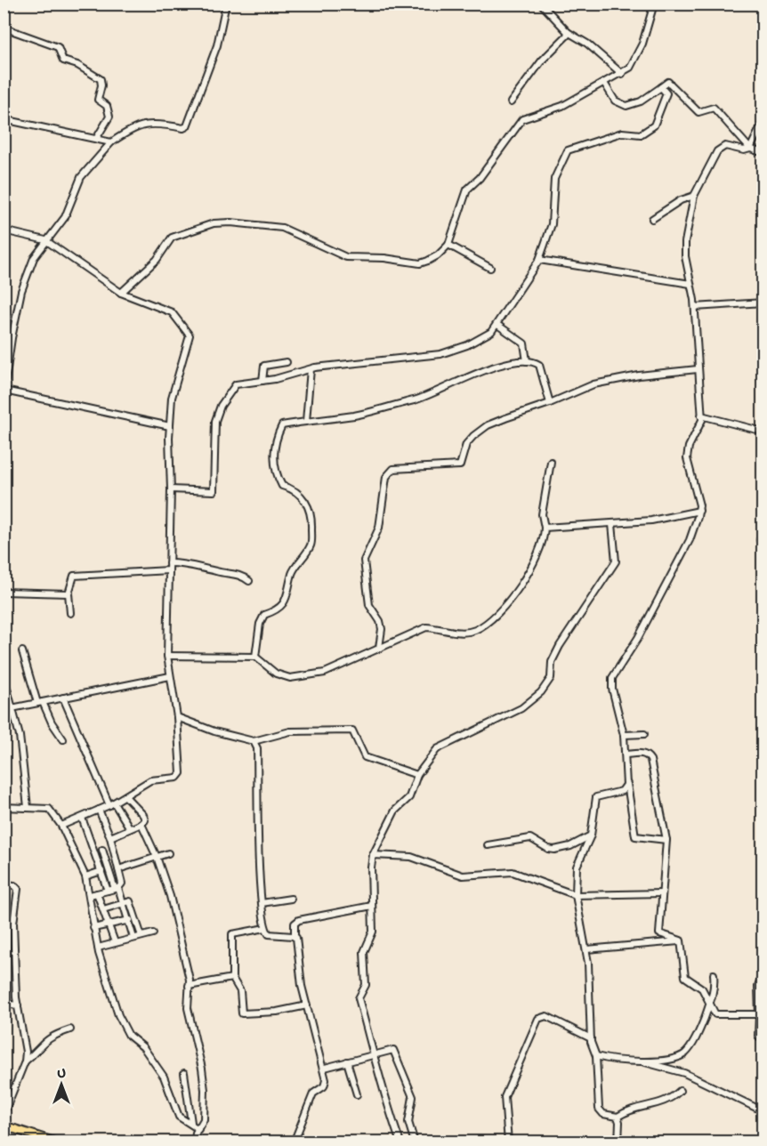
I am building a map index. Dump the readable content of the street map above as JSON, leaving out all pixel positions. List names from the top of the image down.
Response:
{
  "north": "top"
}
